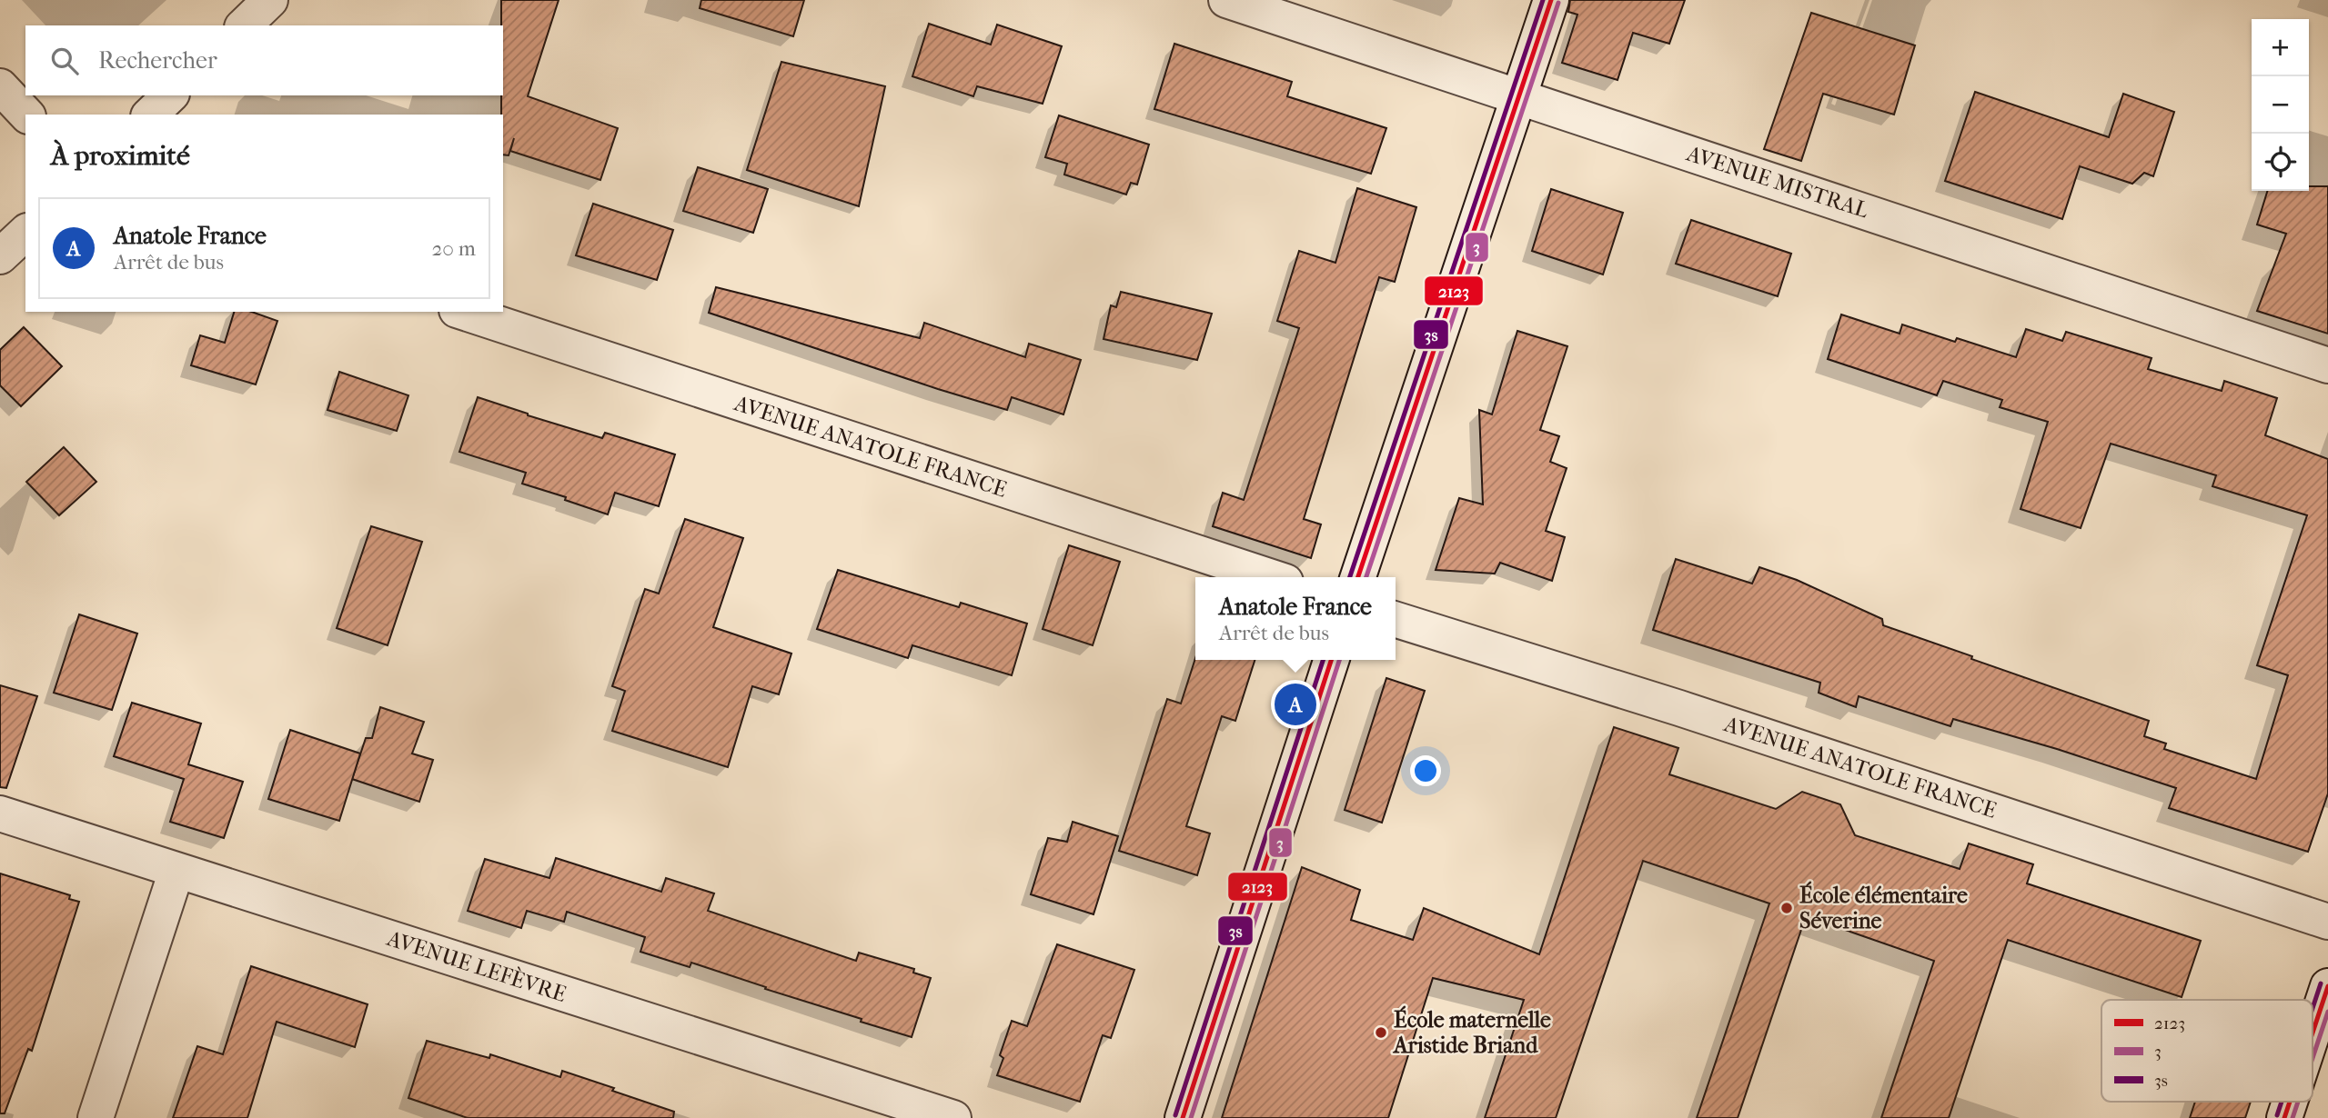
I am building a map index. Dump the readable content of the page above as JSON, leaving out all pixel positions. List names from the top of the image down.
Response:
{
  "streets": {
    "street": ["AVENUE MISTRAL", "AVENUE ANATOLE FRANCE", "AVENUE LEFÈVRE"]
  },
  "places": ["École élémentaire Séverine", "École maternelle Aristide Briand"],
  "lines": ["transit line 2123", "transit line 3s", "transit line 3"],
  "legend": ["2123", "3", "3s"],
  "page": {
    "map_buttons": ["+", "−"],
    "search": "Rechercher",
    "heading": "À proximité",
    "list": [
      {
        "mark": "A",
        "name": "Anatole France",
        "note": "Arrêt de bus",
        "value": "20 m"
      }
    ],
    "popup": ["Anatole France", "Arrêt de bus"],
    "pins": "A"
  }
}
